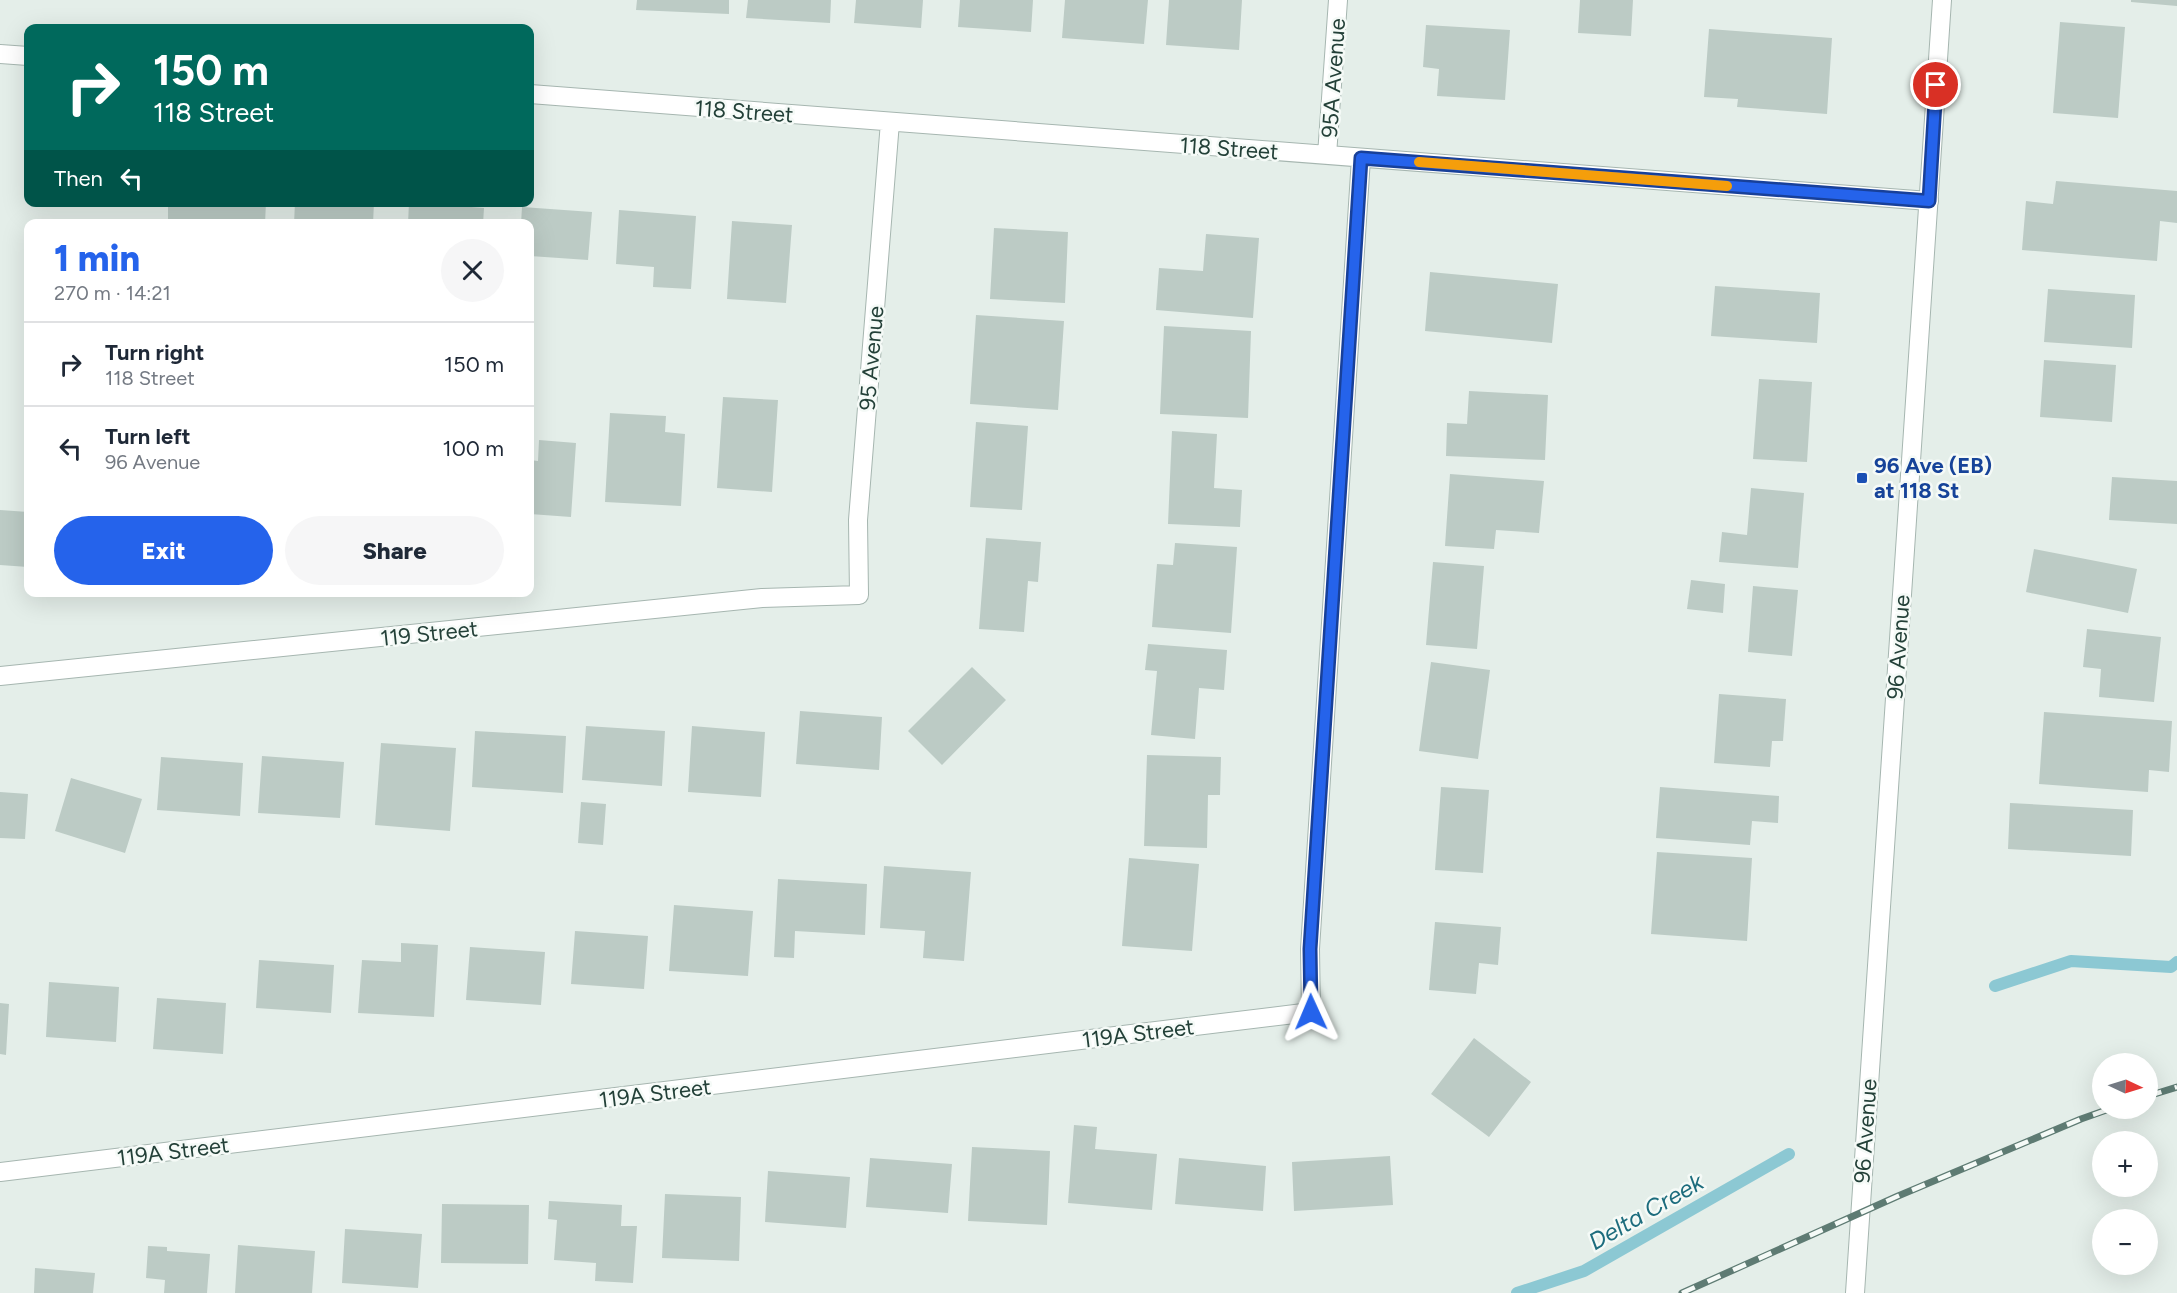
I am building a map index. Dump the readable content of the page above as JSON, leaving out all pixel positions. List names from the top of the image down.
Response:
{
  "streets": {
    "street": [
      "95A Avenue",
      "118 Street",
      "95 Avenue",
      "119 Street",
      "96 Avenue",
      "119A Street"
    ]
  },
  "crossings": [
    ["95A Avenue", "118 Street"],
    ["95A Avenue", "119A Street"],
    ["118 Street", "95 Avenue"],
    ["118 Street", "96 Avenue"],
    ["95 Avenue", "119 Street"]
  ],
  "water": ["Delta Creek"],
  "places": {
    "transit": ["96 Ave (EB) at 118 St"]
  },
  "north": "right",
  "page": {
    "turn": ["150 m", "118 Street"],
    "then": "Then",
    "heading": ["1 min", "270 m · 14:21"],
    "list": [
      {
        "name": "Turn right",
        "note": "118 Street",
        "value": "150 m"
      },
      {
        "name": "Turn left",
        "note": "96 Avenue",
        "value": "100 m"
      }
    ],
    "buttons": ["Exit", "Share"],
    "map_buttons": ["+", "−"]
  }
}
